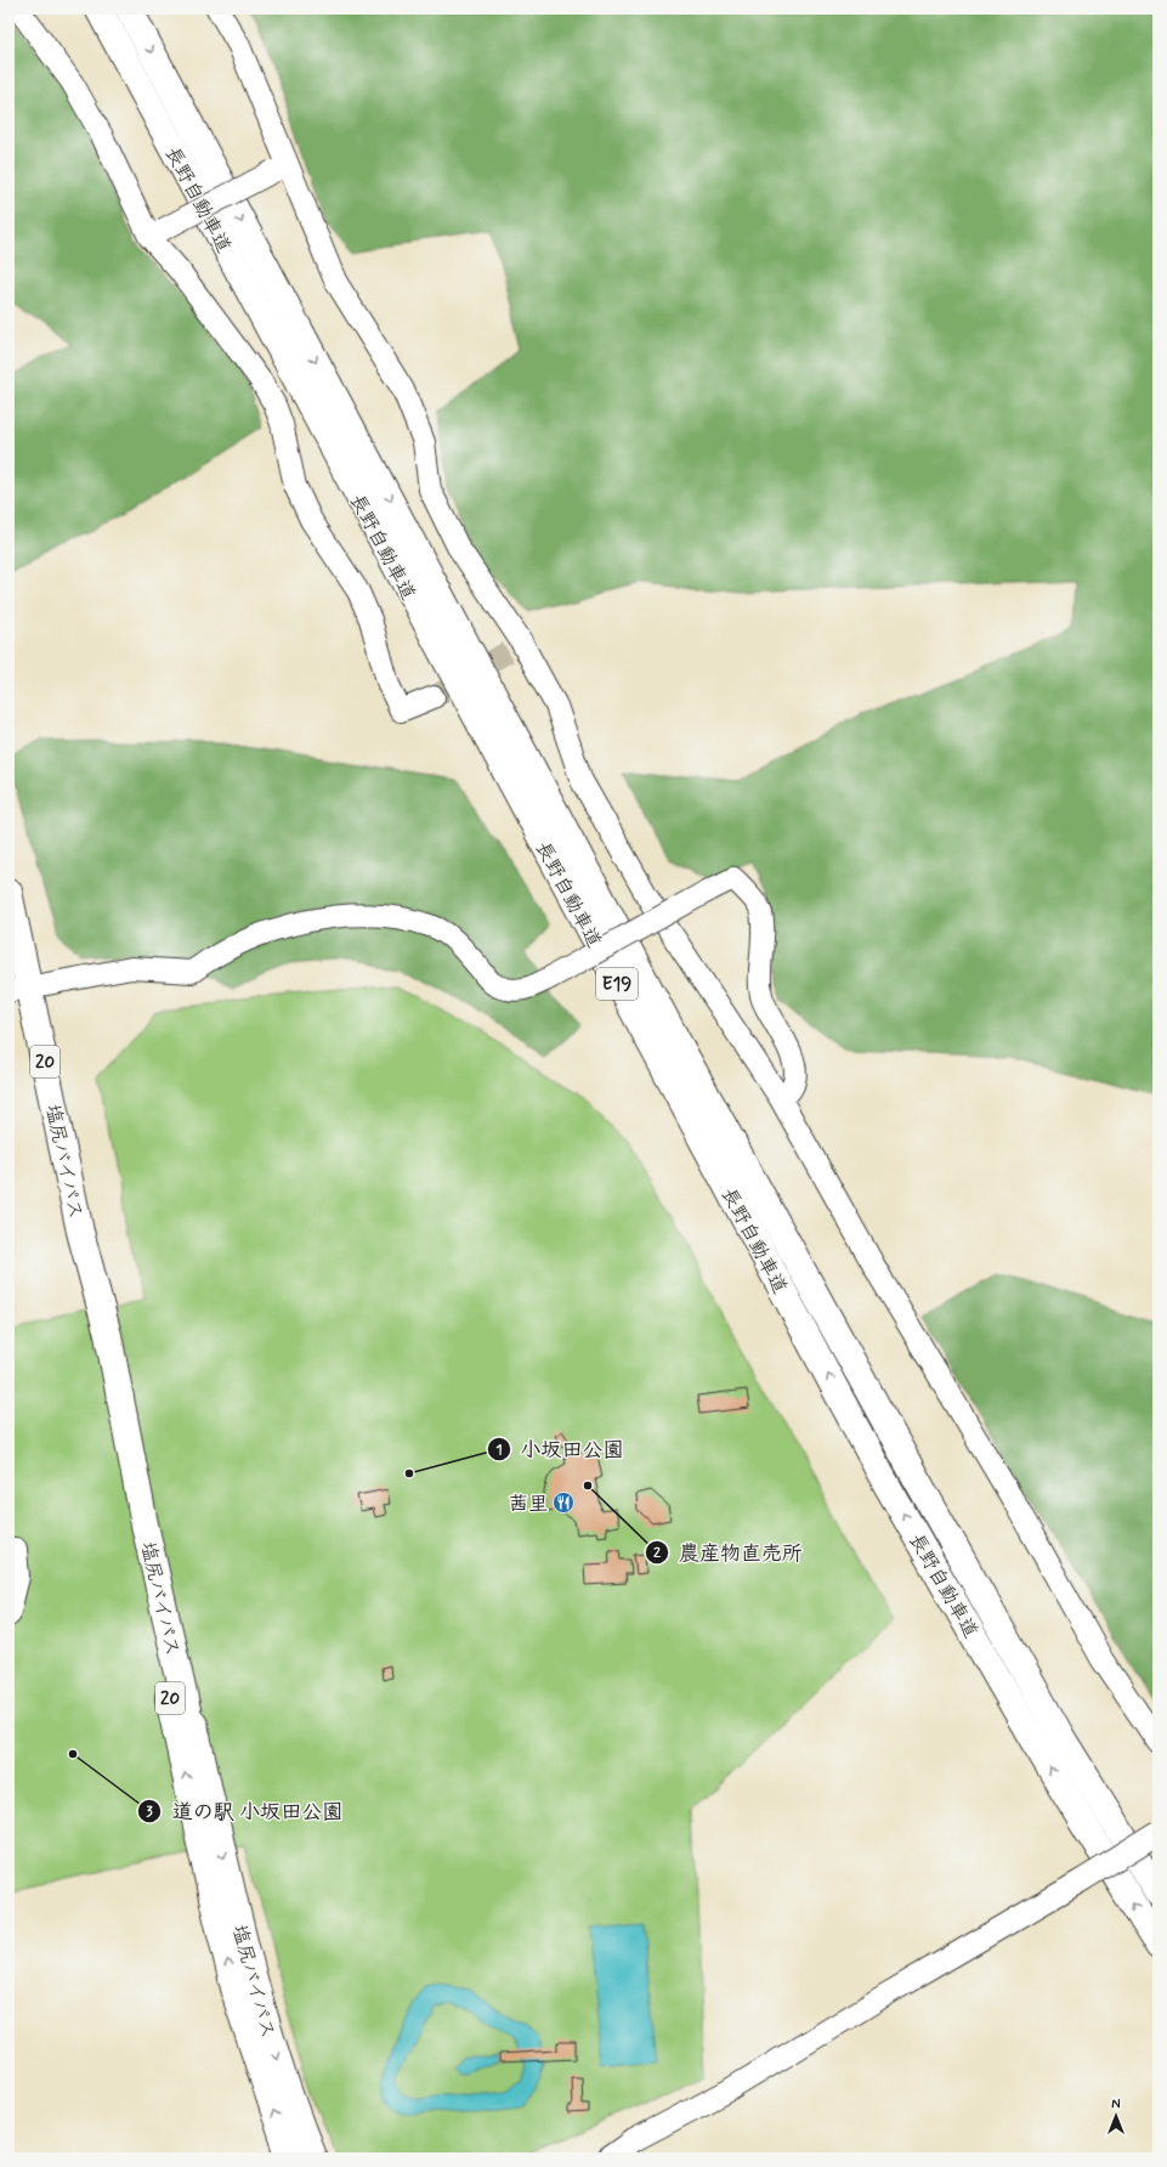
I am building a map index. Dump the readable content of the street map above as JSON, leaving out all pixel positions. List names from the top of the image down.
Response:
{
  "streets": {
    "highway": [
      "長野自動車道",
      "E19",
      "20",
      "塩尻バイパス"
    ]
  },
  "places": {
    "other": ["小坂田公園", "農産物直売所", "道の駅 小坂田公園"],
    "restaurant": ["茜里"]
  },
  "north": "top"
}
